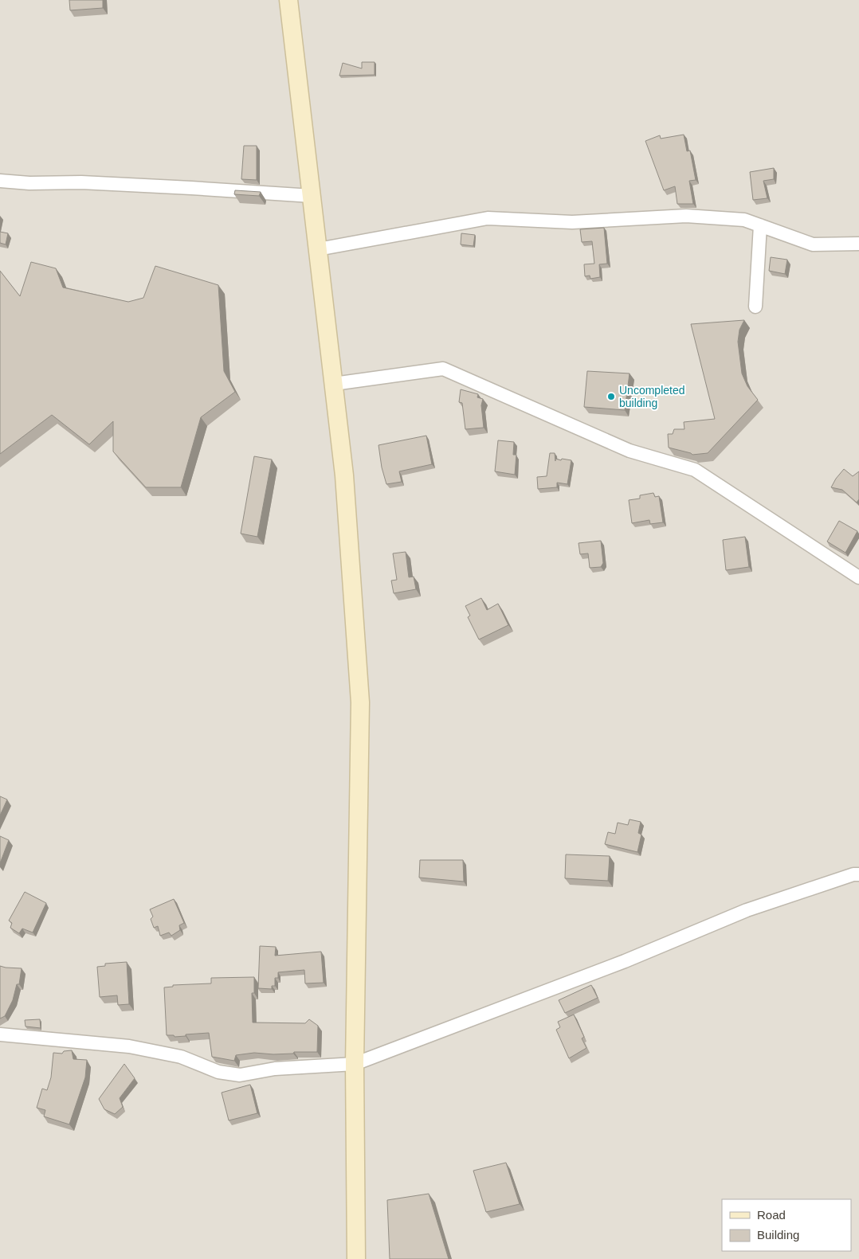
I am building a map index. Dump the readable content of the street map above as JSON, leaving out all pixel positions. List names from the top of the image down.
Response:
{
  "places": ["Uncompleted building"],
  "legend": ["Road", "Building"]
}
